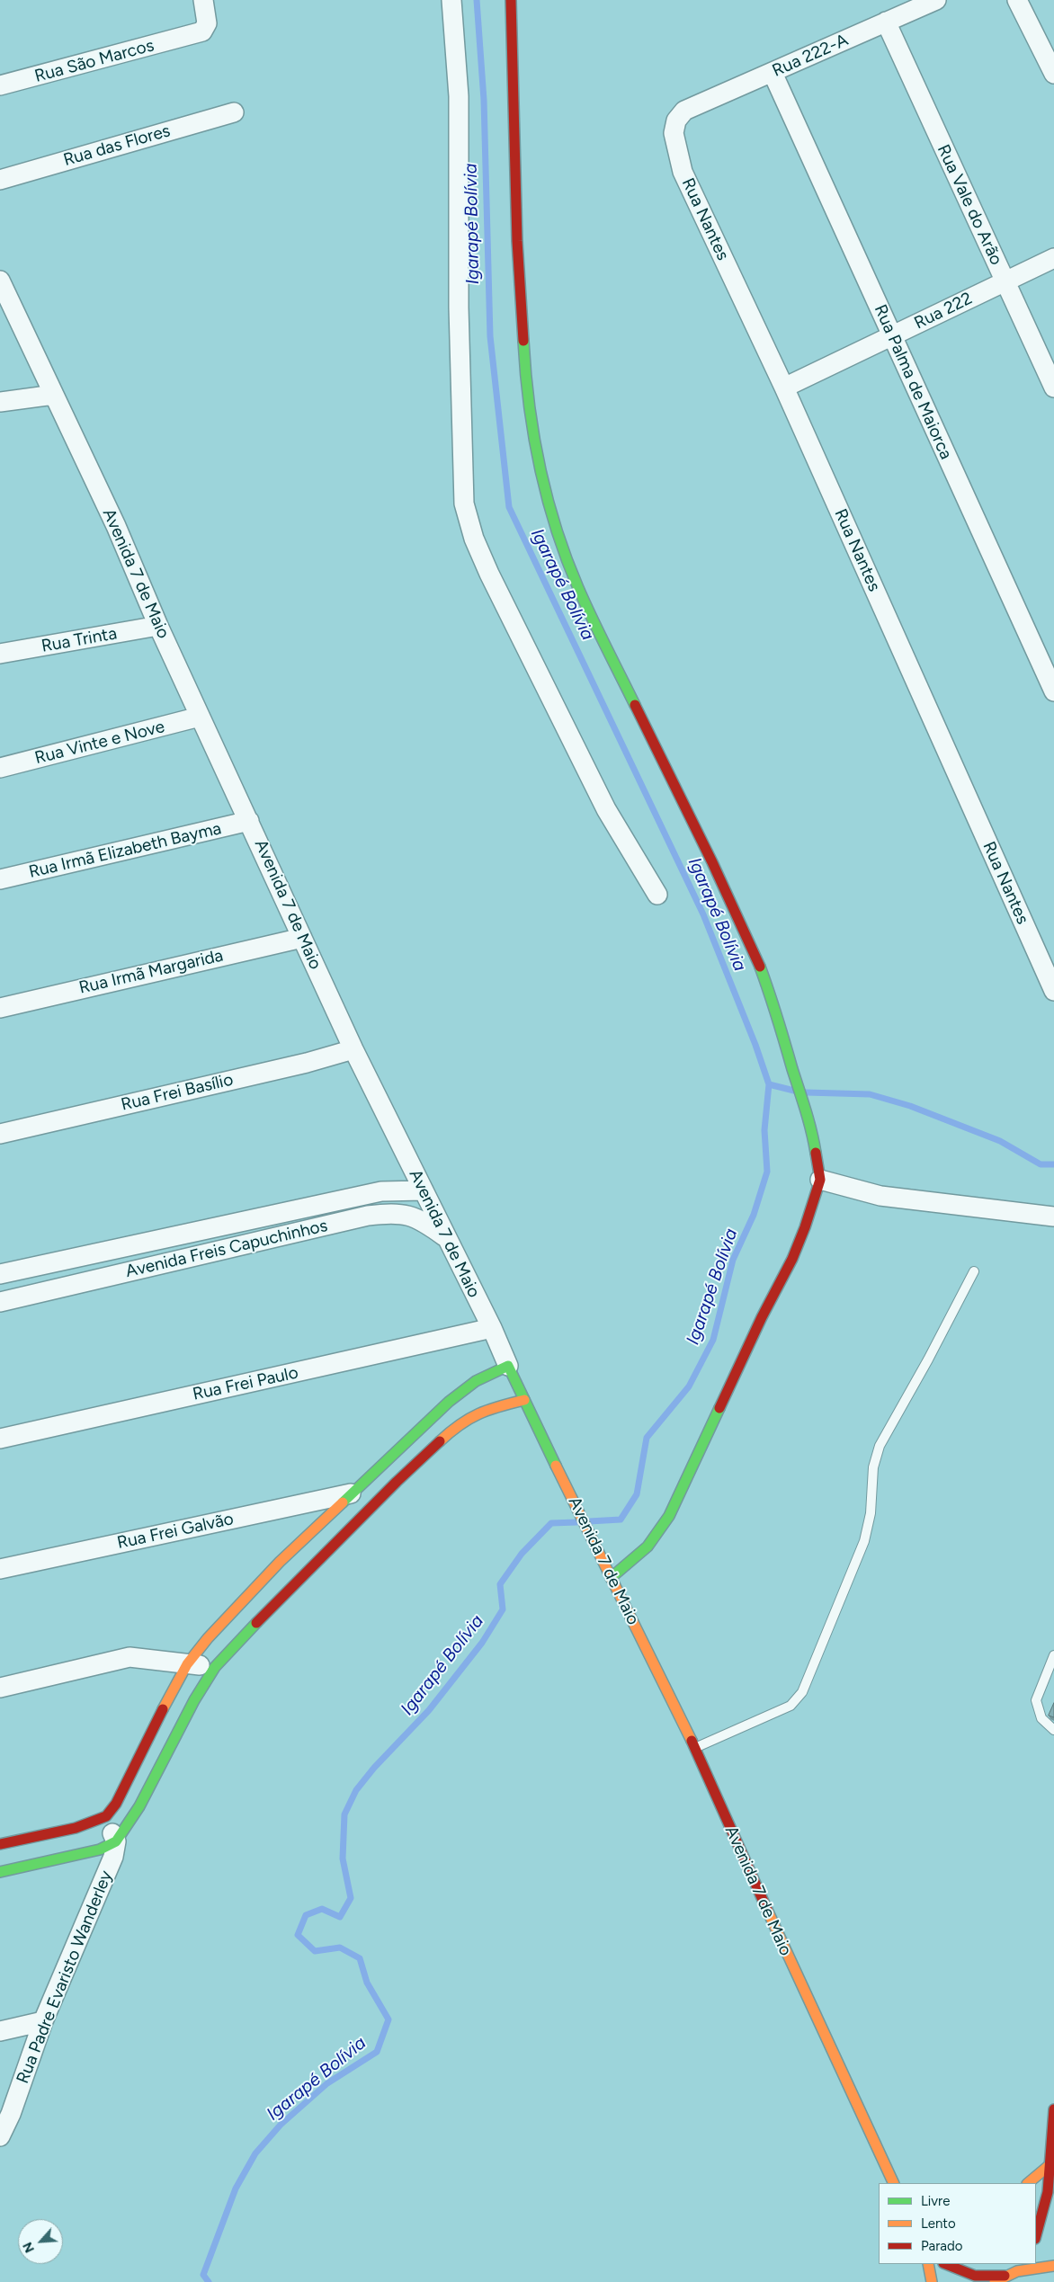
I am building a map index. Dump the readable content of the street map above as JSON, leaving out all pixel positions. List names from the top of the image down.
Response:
{
  "streets": {
    "street": [
      "Rua 222-A",
      "Rua São Marcos",
      "Rua das Flores",
      "Rua Vale do Arão",
      "Rua Nantes",
      "Rua 222",
      "Rua Palma de Maiorca",
      "Avenida 7 de Maio",
      "Rua Trinta",
      "Rua Vinte e Nove",
      "Rua Irmã Elizabeth Bayma",
      "Rua Irmã Margarida",
      "Rua Frei Basílio",
      "Avenida Freis Capuchinhos",
      "Rua Frei Paulo",
      "Rua Frei Galvão",
      "Rua Padre Evaristo Wanderley"
    ]
  },
  "crossings": [
    ["Rua 222-A", "Rua Vale do Arão"],
    ["Rua 222-A", "Rua Nantes"],
    ["Rua 222-A", "Rua Palma de Maiorca"],
    ["Rua Vale do Arão", "Rua 222"],
    ["Rua Nantes", "Rua 222"],
    ["Rua 222", "Rua Palma de Maiorca"],
    ["Avenida 7 de Maio", "Rua Trinta"],
    ["Avenida 7 de Maio", "Rua Vinte e Nove"],
    ["Avenida 7 de Maio", "Rua Irmã Elizabeth Bayma"],
    ["Avenida 7 de Maio", "Rua Irmã Margarida"],
    ["Avenida 7 de Maio", "Rua Frei Basílio"],
    ["Avenida 7 de Maio", "Avenida Freis Capuchinhos"],
    ["Avenida 7 de Maio", "Rua Frei Paulo"]
  ],
  "water": ["Igarapé Bolívia"],
  "legend": ["Livre", "Lento", "Parado"],
  "north": "bottom left"
}
